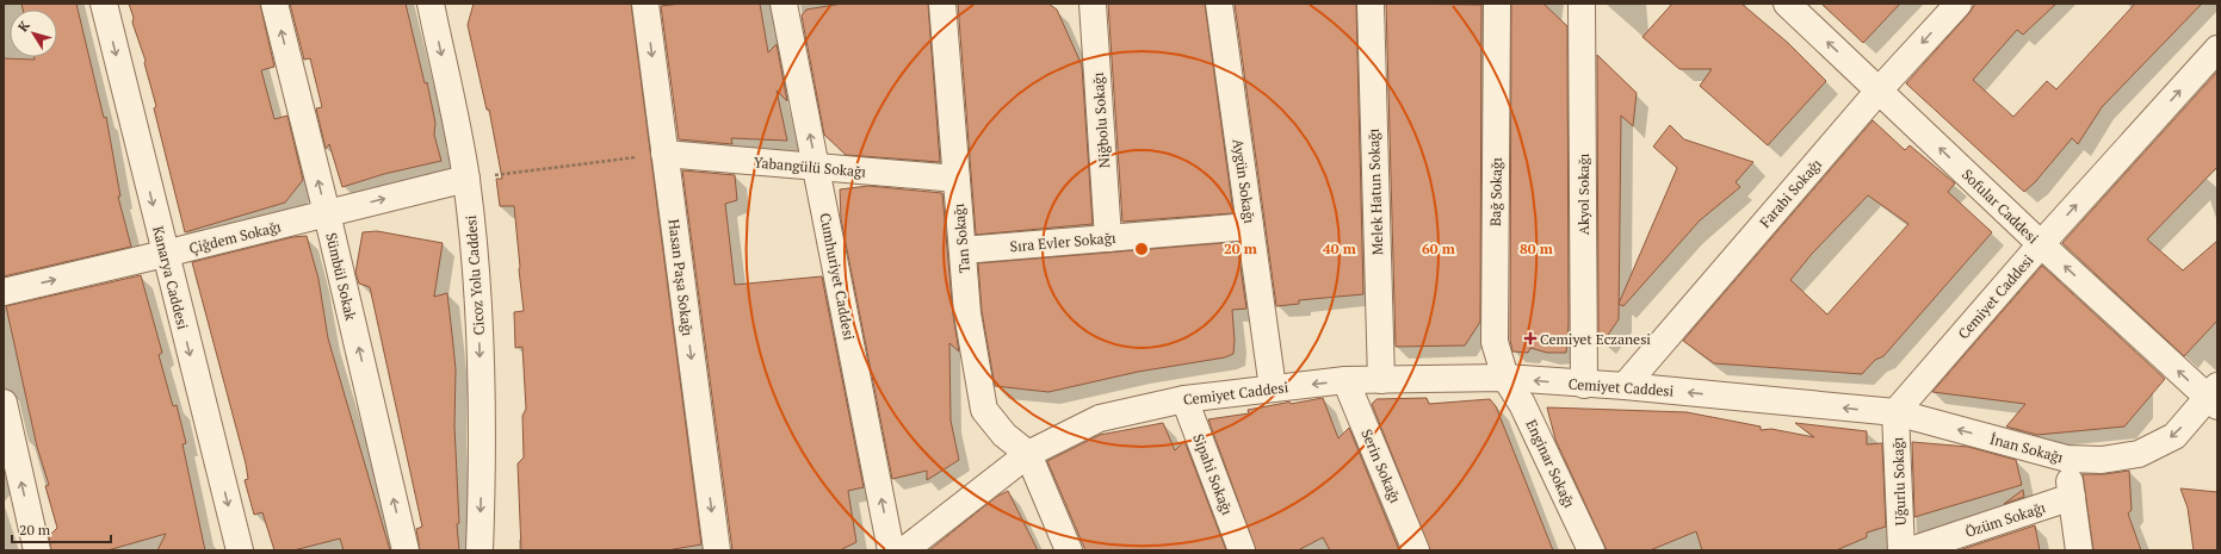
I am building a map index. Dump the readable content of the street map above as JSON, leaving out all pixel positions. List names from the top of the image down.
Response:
{
  "streets": {
    "street": [
      "Niğbolu Sokağı",
      "Yabangülü Sokağı",
      "Aygün Sokağı",
      "Melek Hatun Sokağı",
      "Bağ Sokağı",
      "Farabi Sokağı",
      "Akyol Sokağı",
      "Sofular Caddesi",
      "Çiğdem Sokağı",
      "Tan Sokağı",
      "Sıra Evler Sokağı",
      "Cicoz Yolu Caddesi",
      "Sümbül Sokak",
      "Cumhuriyet Caddesi",
      "Kanarya Caddesi",
      "Hasan Paşa Sokağı",
      "Cemiyet Caddesi",
      "İnan Sokağı",
      "Enginar Sokağı",
      "Serin Sokağı",
      "Sipahi Sokağı",
      "Uğurlu Sokağı",
      "Özüm Sokağı"
    ]
  },
  "crossings": [
    ["Niğbolu Sokağı", "Sıra Evler Sokağı"],
    ["Yabangülü Sokağı", "Tan Sokağı"],
    ["Yabangülü Sokağı", "Cumhuriyet Caddesi"],
    ["Yabangülü Sokağı", "Hasan Paşa Sokağı"],
    ["Aygün Sokağı", "Sıra Evler Sokağı"],
    ["Aygün Sokağı", "Cemiyet Caddesi"],
    ["Melek Hatun Sokağı", "Cemiyet Caddesi"],
    ["Bağ Sokağı", "Cemiyet Caddesi"],
    ["Bağ Sokağı", "Enginar Sokağı"],
    ["Farabi Sokağı", "Sofular Caddesi"],
    ["Farabi Sokağı", "Cemiyet Caddesi"],
    ["Akyol Sokağı", "Cemiyet Caddesi"],
    ["Sofular Caddesi", "Cemiyet Caddesi"],
    ["Sofular Caddesi", "İnan Sokağı"],
    ["Çiğdem Sokağı", "Cicoz Yolu Caddesi"],
    ["Çiğdem Sokağı", "Sümbül Sokak"],
    ["Çiğdem Sokağı", "Kanarya Caddesi"],
    ["Tan Sokağı", "Sıra Evler Sokağı"],
    ["Tan Sokağı", "Cemiyet Caddesi"],
    ["Cemiyet Caddesi", "İnan Sokağı"],
    ["Cemiyet Caddesi", "Enginar Sokağı"],
    ["Cemiyet Caddesi", "Serin Sokağı"],
    ["Cemiyet Caddesi", "Sipahi Sokağı"],
    ["Cemiyet Caddesi", "Uğurlu Sokağı"],
    ["İnan Sokağı", "Uğurlu Sokağı"]
  ],
  "one_way": [
    "Sofular Caddesi",
    "Çiğdem Sokağı",
    "Cicoz Yolu Caddesi",
    "Sümbül Sokak",
    "Cumhuriyet Caddesi",
    "Kanarya Caddesi",
    "Hasan Paşa Sokağı",
    "İnan Sokağı"
  ],
  "places": {
    "health": ["Cemiyet Eczanesi"]
  },
  "scale_bar": "20 m",
  "north": "top left",
  "rings": [
    "20 m",
    "40 m",
    "60 m",
    "80 m"
  ]
}
